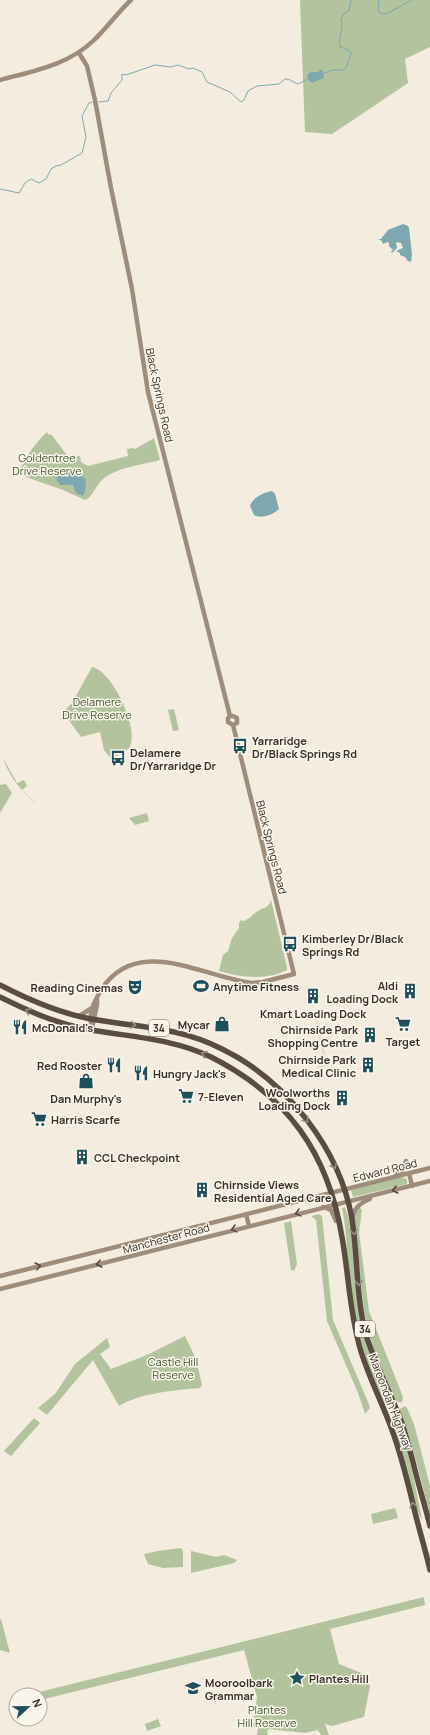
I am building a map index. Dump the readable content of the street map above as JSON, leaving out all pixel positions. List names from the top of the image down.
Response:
{
  "streets": {
    "highway": ["34", "Maroondah Highway"],
    "main road": ["Black Springs Road", "Edward Road", "Manchester Road"]
  },
  "crossings": [
    ["Edward Road", "Manchester Road"],
    ["Edward Road", "Maroondah Highway"],
    ["Manchester Road", "Maroondah Highway"]
  ],
  "parks": [
    "Goldentree Drive Reserve",
    "Delamere Drive Reserve",
    "Castle Hill Reserve",
    "Plantes Hill Reserve"
  ],
  "places": {
    "bus stop": ["Yarraridge Dr/Black Springs Rd", "Delamere Dr/Yarraridge Dr", "Kimberley Dr/Black Springs Rd"],
    "sports": ["Anytime Fitness"],
    "theatre": ["Reading Cinemas"],
    "building": [
      "Aldi Loading Dock",
      "Kmart Loading Dock",
      "Chirnside Park Shopping Centre",
      "Chirnside Park Medical Clinic",
      "Woolworths Loading Dock",
      "CCL Checkpoint",
      "Chirnside Views Residential Aged Care"
    ],
    "shop": ["Mycar", "Dan Murphy's"],
    "supermarket": ["Target", "7-Eleven", "Harris Scarfe"],
    "restaurant": ["McDonald's", "Red Rooster", "Hungry Jack's"],
    "place": ["Plantes Hill"],
    "school or university": ["Mooroolbark Grammar"]
  },
  "north": "right"
}
